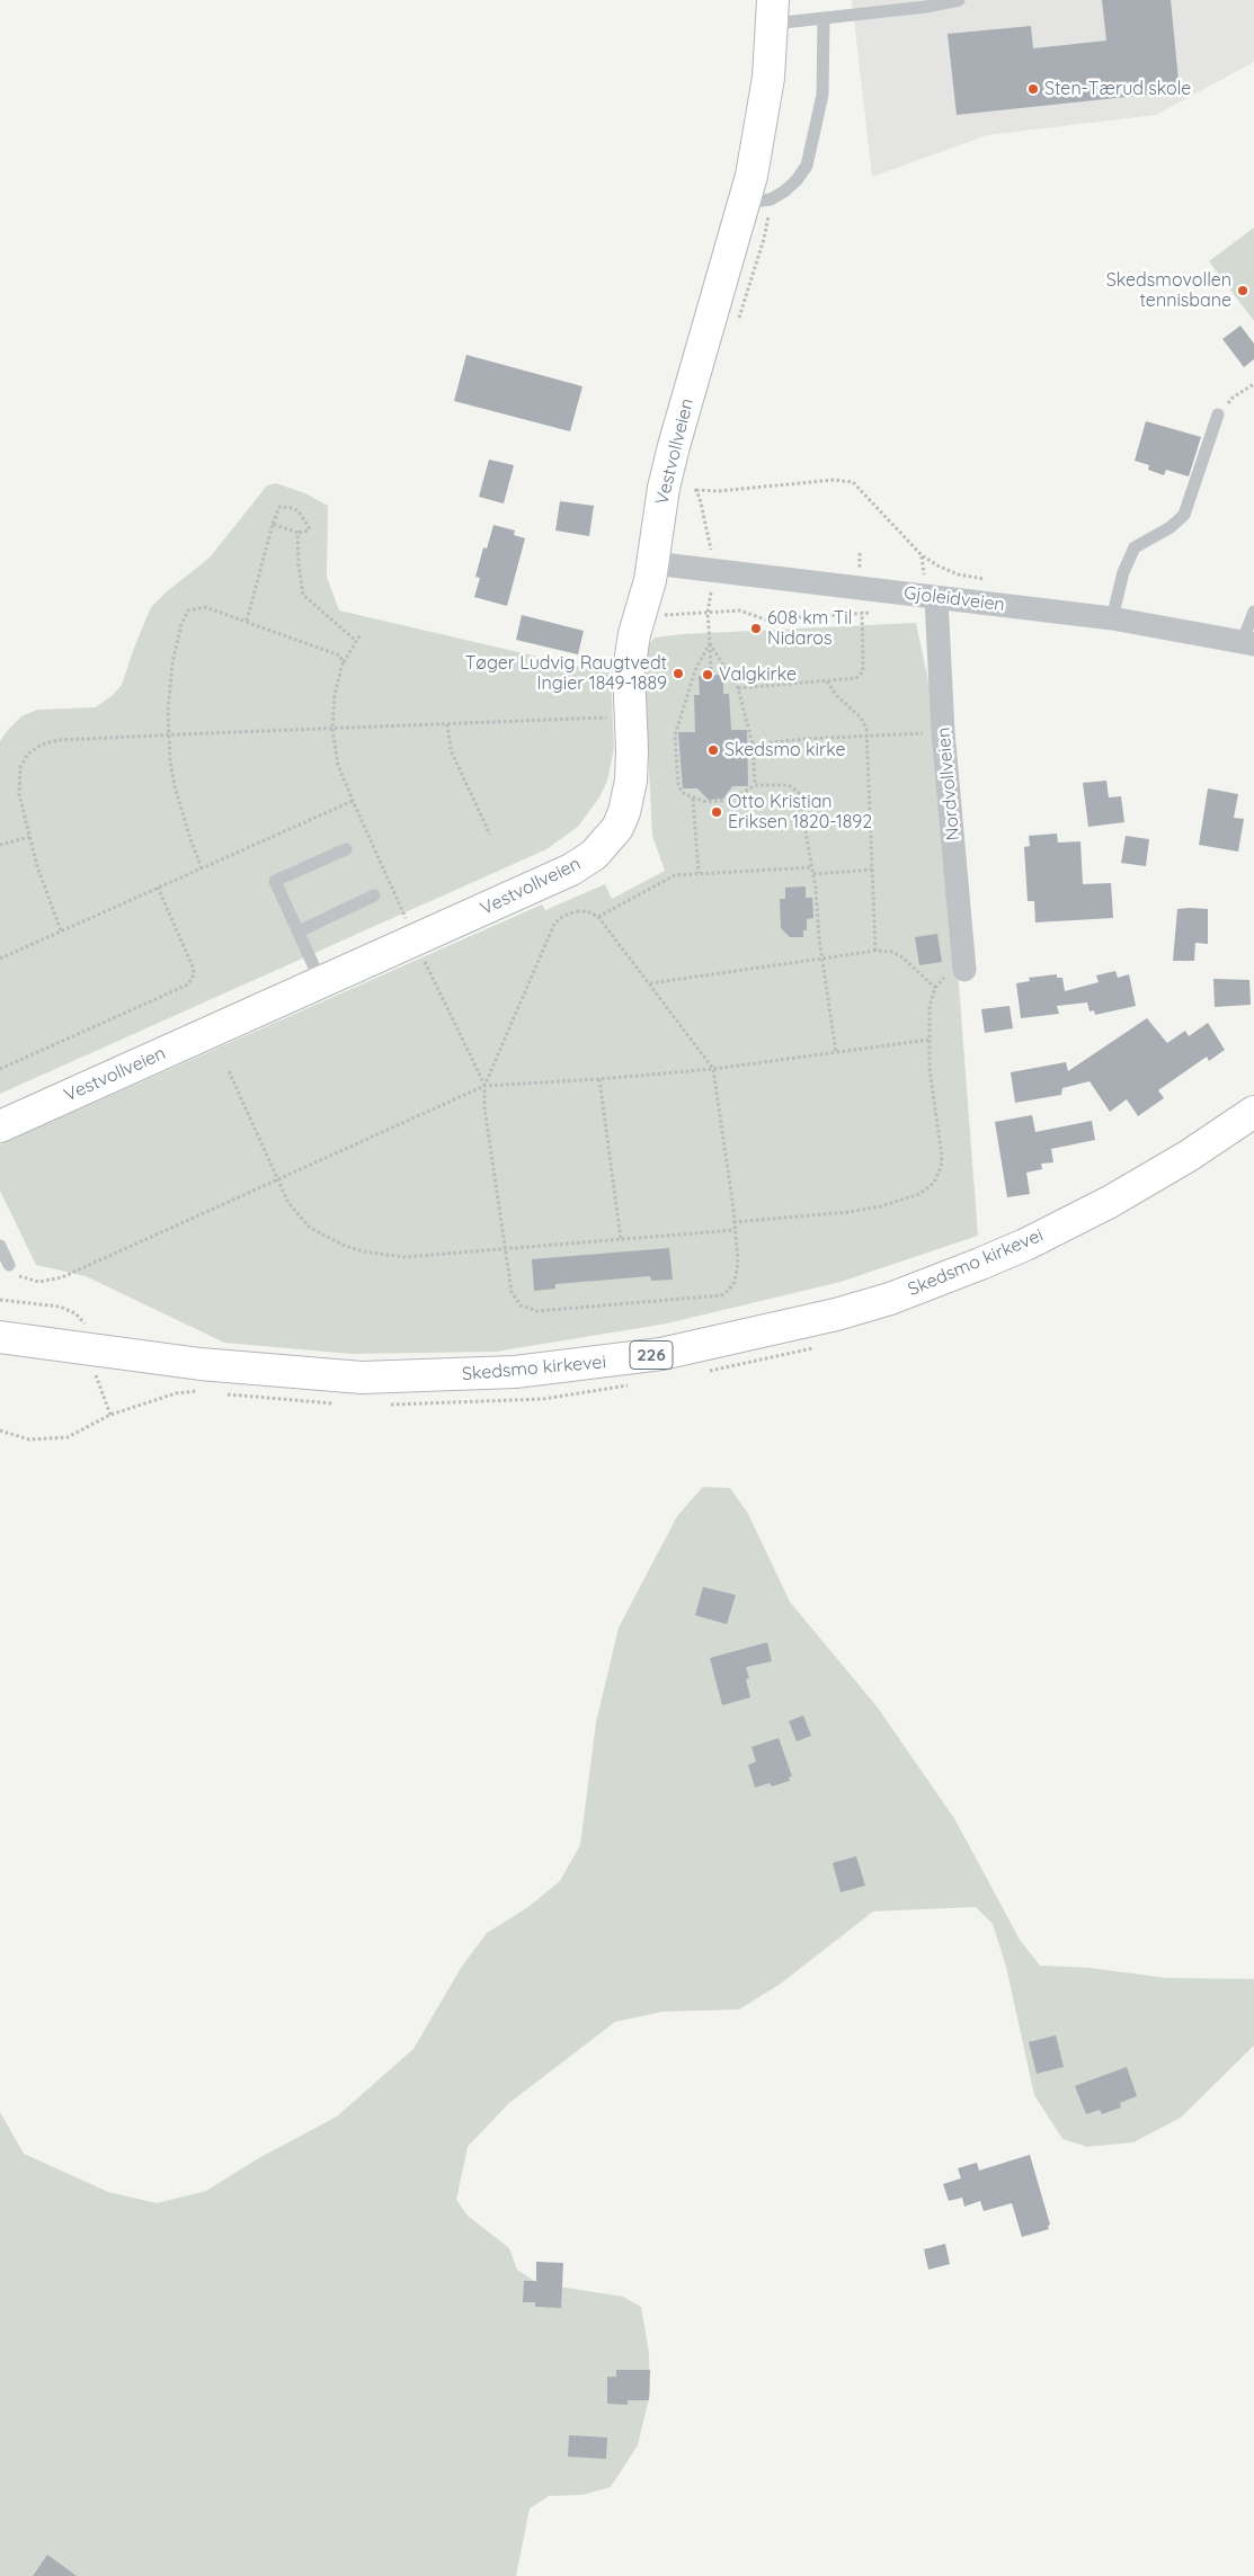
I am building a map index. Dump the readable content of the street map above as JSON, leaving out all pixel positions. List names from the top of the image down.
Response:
{
  "streets": {
    "main road": ["Vestvollveien", "Skedsmo kirkevei", "226"],
    "street": ["Gjoleidveien", "Nordvollveien"]
  },
  "crossings": [
    ["Vestvollveien", "Gjoleidveien"],
    ["Gjoleidveien", "Nordvollveien"]
  ],
  "places": [
    "Sten-Tærud skole",
    "Skedsmovollen tennisbane",
    "608 km Til Nidaros",
    "Tøger Ludvig Raugtvedt Ingier 1849-1889",
    "Valgkirke",
    "Skedsmo kirke",
    "Otto Kristian Eriksen 1820-1892"
  ]
}
